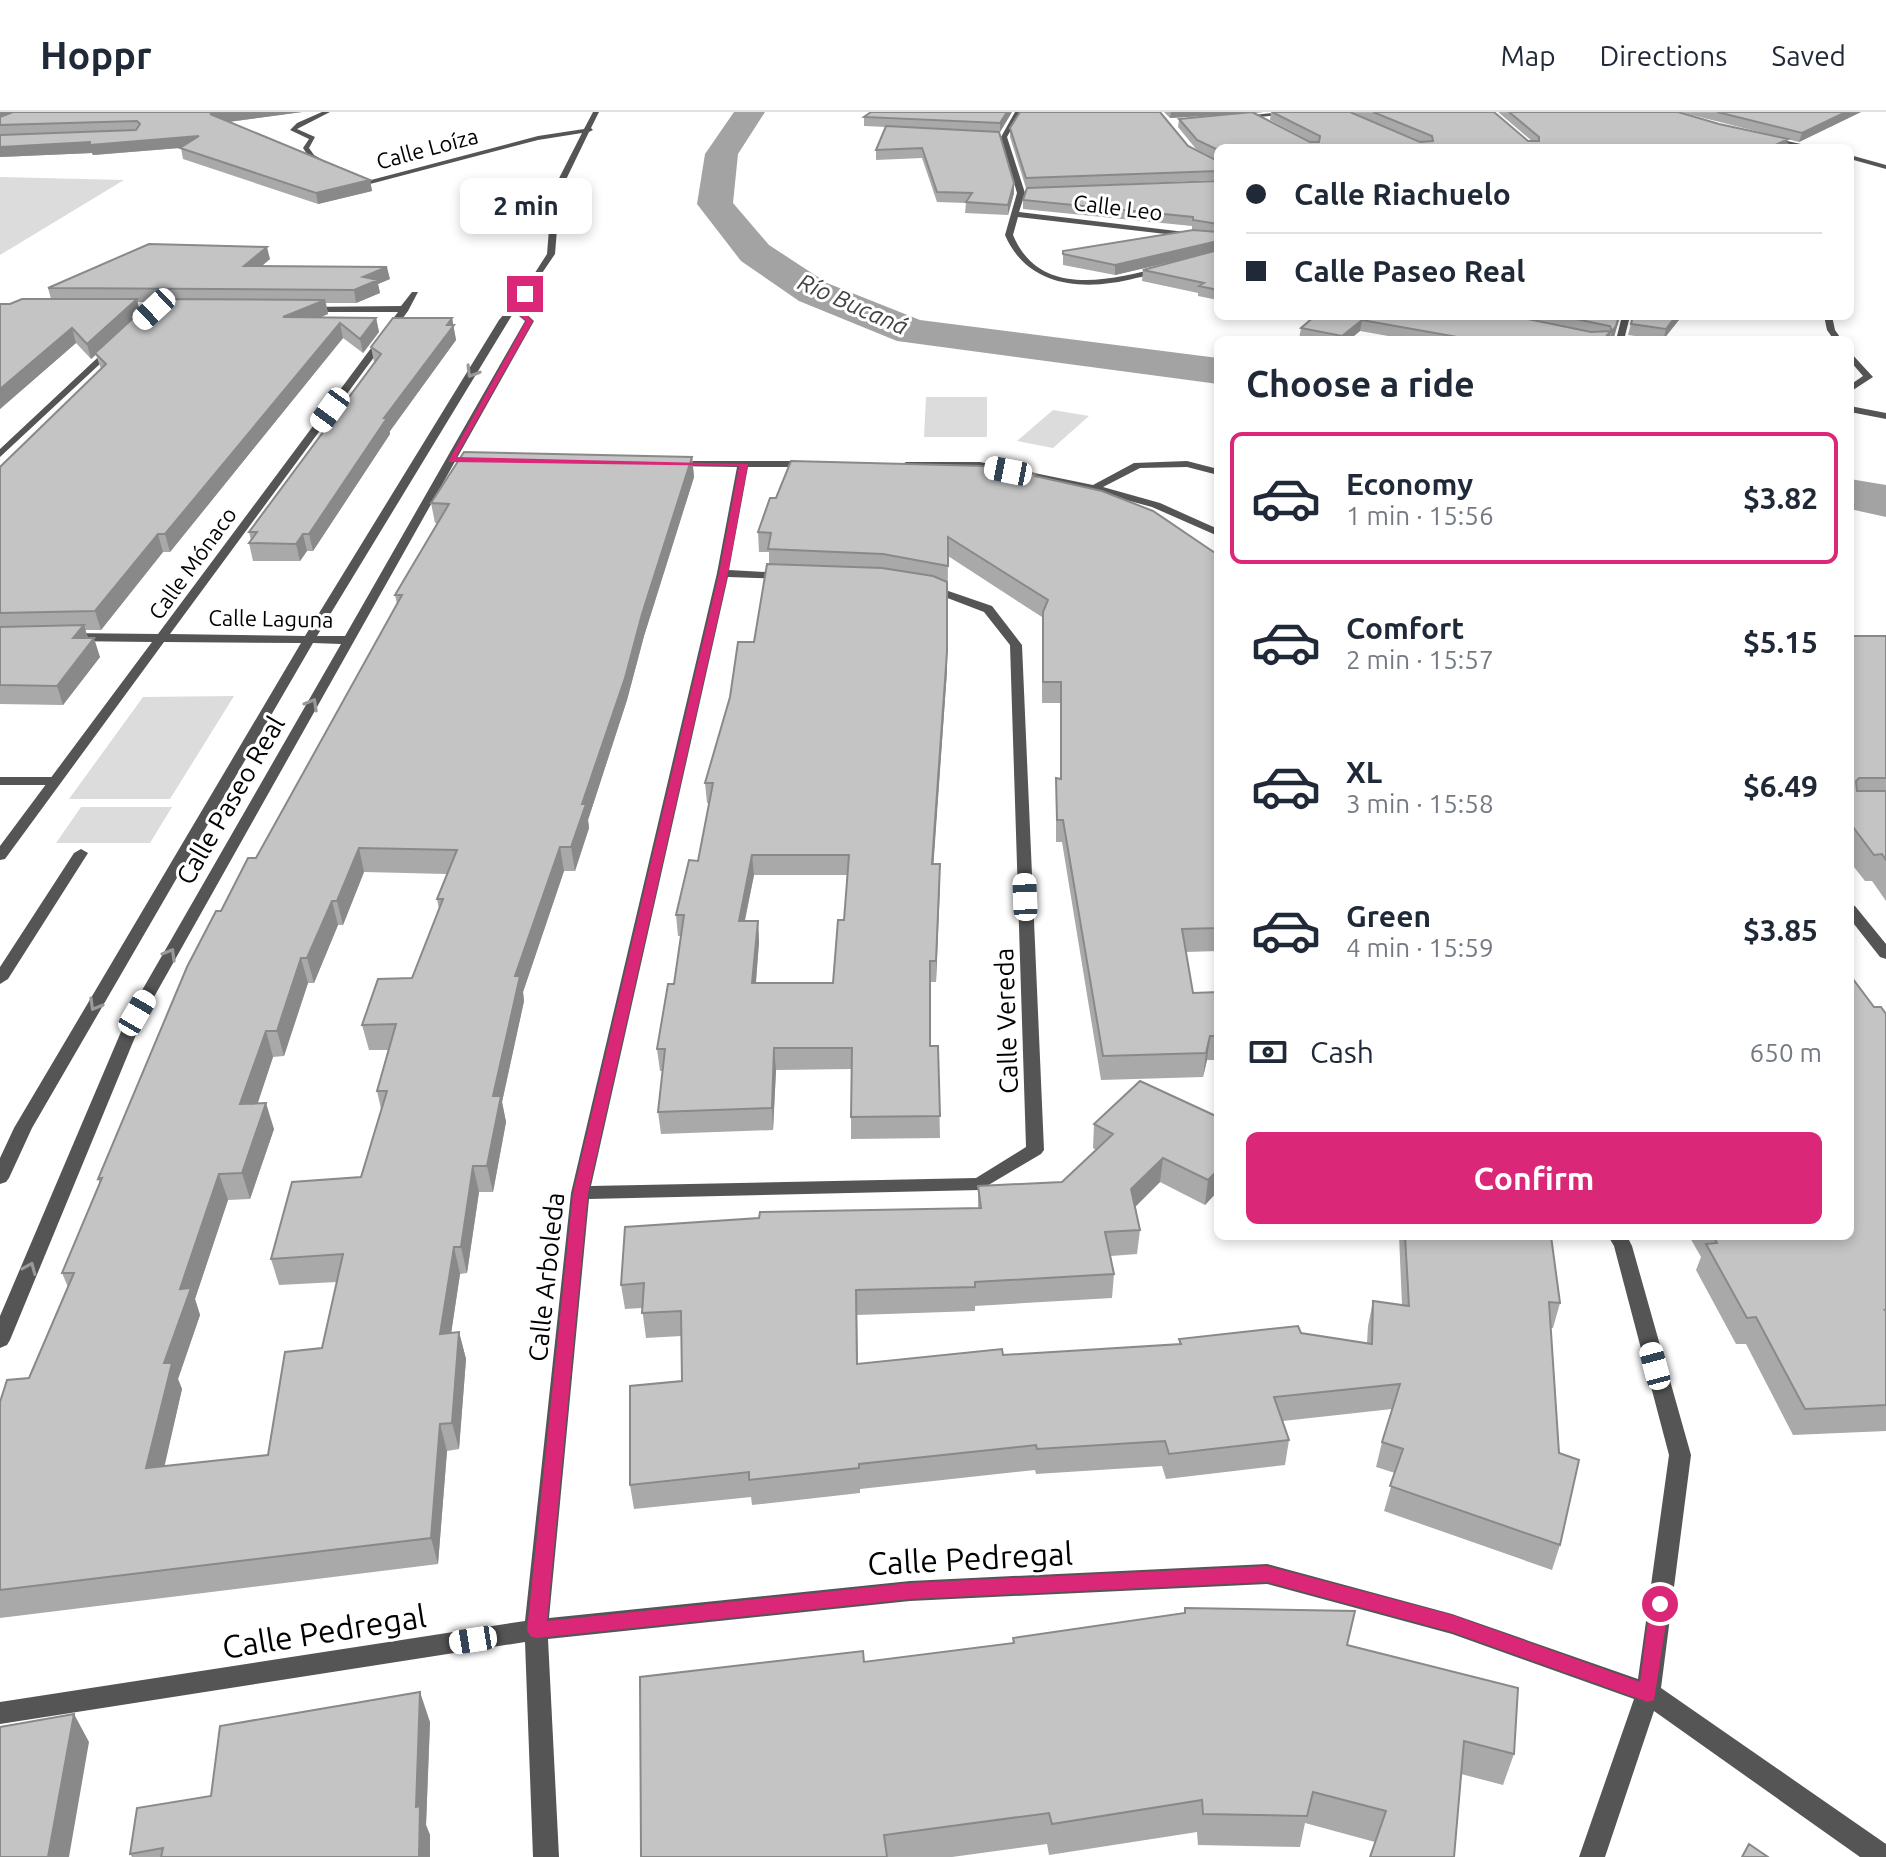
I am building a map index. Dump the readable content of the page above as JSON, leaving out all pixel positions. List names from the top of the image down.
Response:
{
  "streets": {
    "street": [
      "Calle Loíza",
      "Calle Leo",
      "Calle Mónaco",
      "Calle Laguna",
      "Calle Paseo Real",
      "Calle Vereda",
      "Calle Arboleda",
      "Calle Pedregal"
    ]
  },
  "crossings": [
    ["Calle Loíza", "Calle Paseo Real"],
    ["Calle Mónaco", "Calle Laguna"],
    ["Calle Laguna", "Calle Paseo Real"],
    ["Calle Vereda", "Calle Arboleda"],
    ["Calle Arboleda", "Calle Pedregal"]
  ],
  "water": ["Río Bucaná"],
  "page": {
    "header": "Hoppr",
    "nav": ["Map", "Directions", "Saved"],
    "banner": ["Calle Riachuelo", "Calle Paseo Real"],
    "bubble": "2 min",
    "heading": "Choose a ride",
    "list": [
      {
        "name": "Economy",
        "note": "1 min · 15:56",
        "value": "$3.82"
      },
      {
        "name": "Comfort",
        "note": "2 min · 15:57",
        "value": "$5.15"
      },
      {
        "name": "XL",
        "note": "3 min · 15:58",
        "value": "$6.49"
      },
      {
        "name": "Green",
        "note": "4 min · 15:59",
        "value": "$3.85"
      }
    ],
    "pay": ["Cash", "650 m"],
    "buttons": "Confirm"
  }
}
